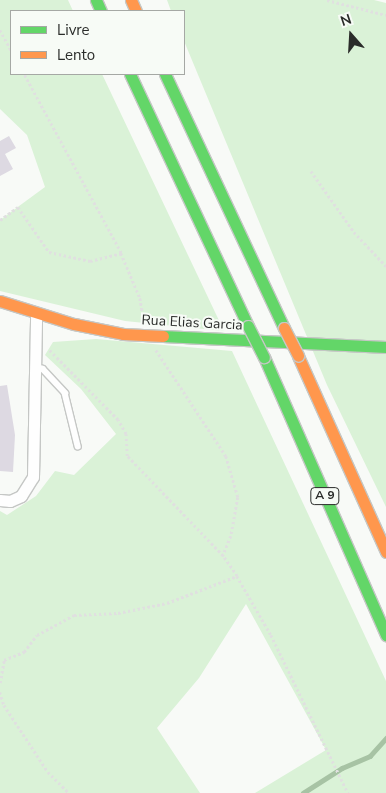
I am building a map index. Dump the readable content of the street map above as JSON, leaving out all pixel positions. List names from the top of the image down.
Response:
{
  "streets": {
    "main road": ["Rua Elias Garcia", "A 9"]
  },
  "legend": ["Livre", "Lento"],
  "north": "top"
}
